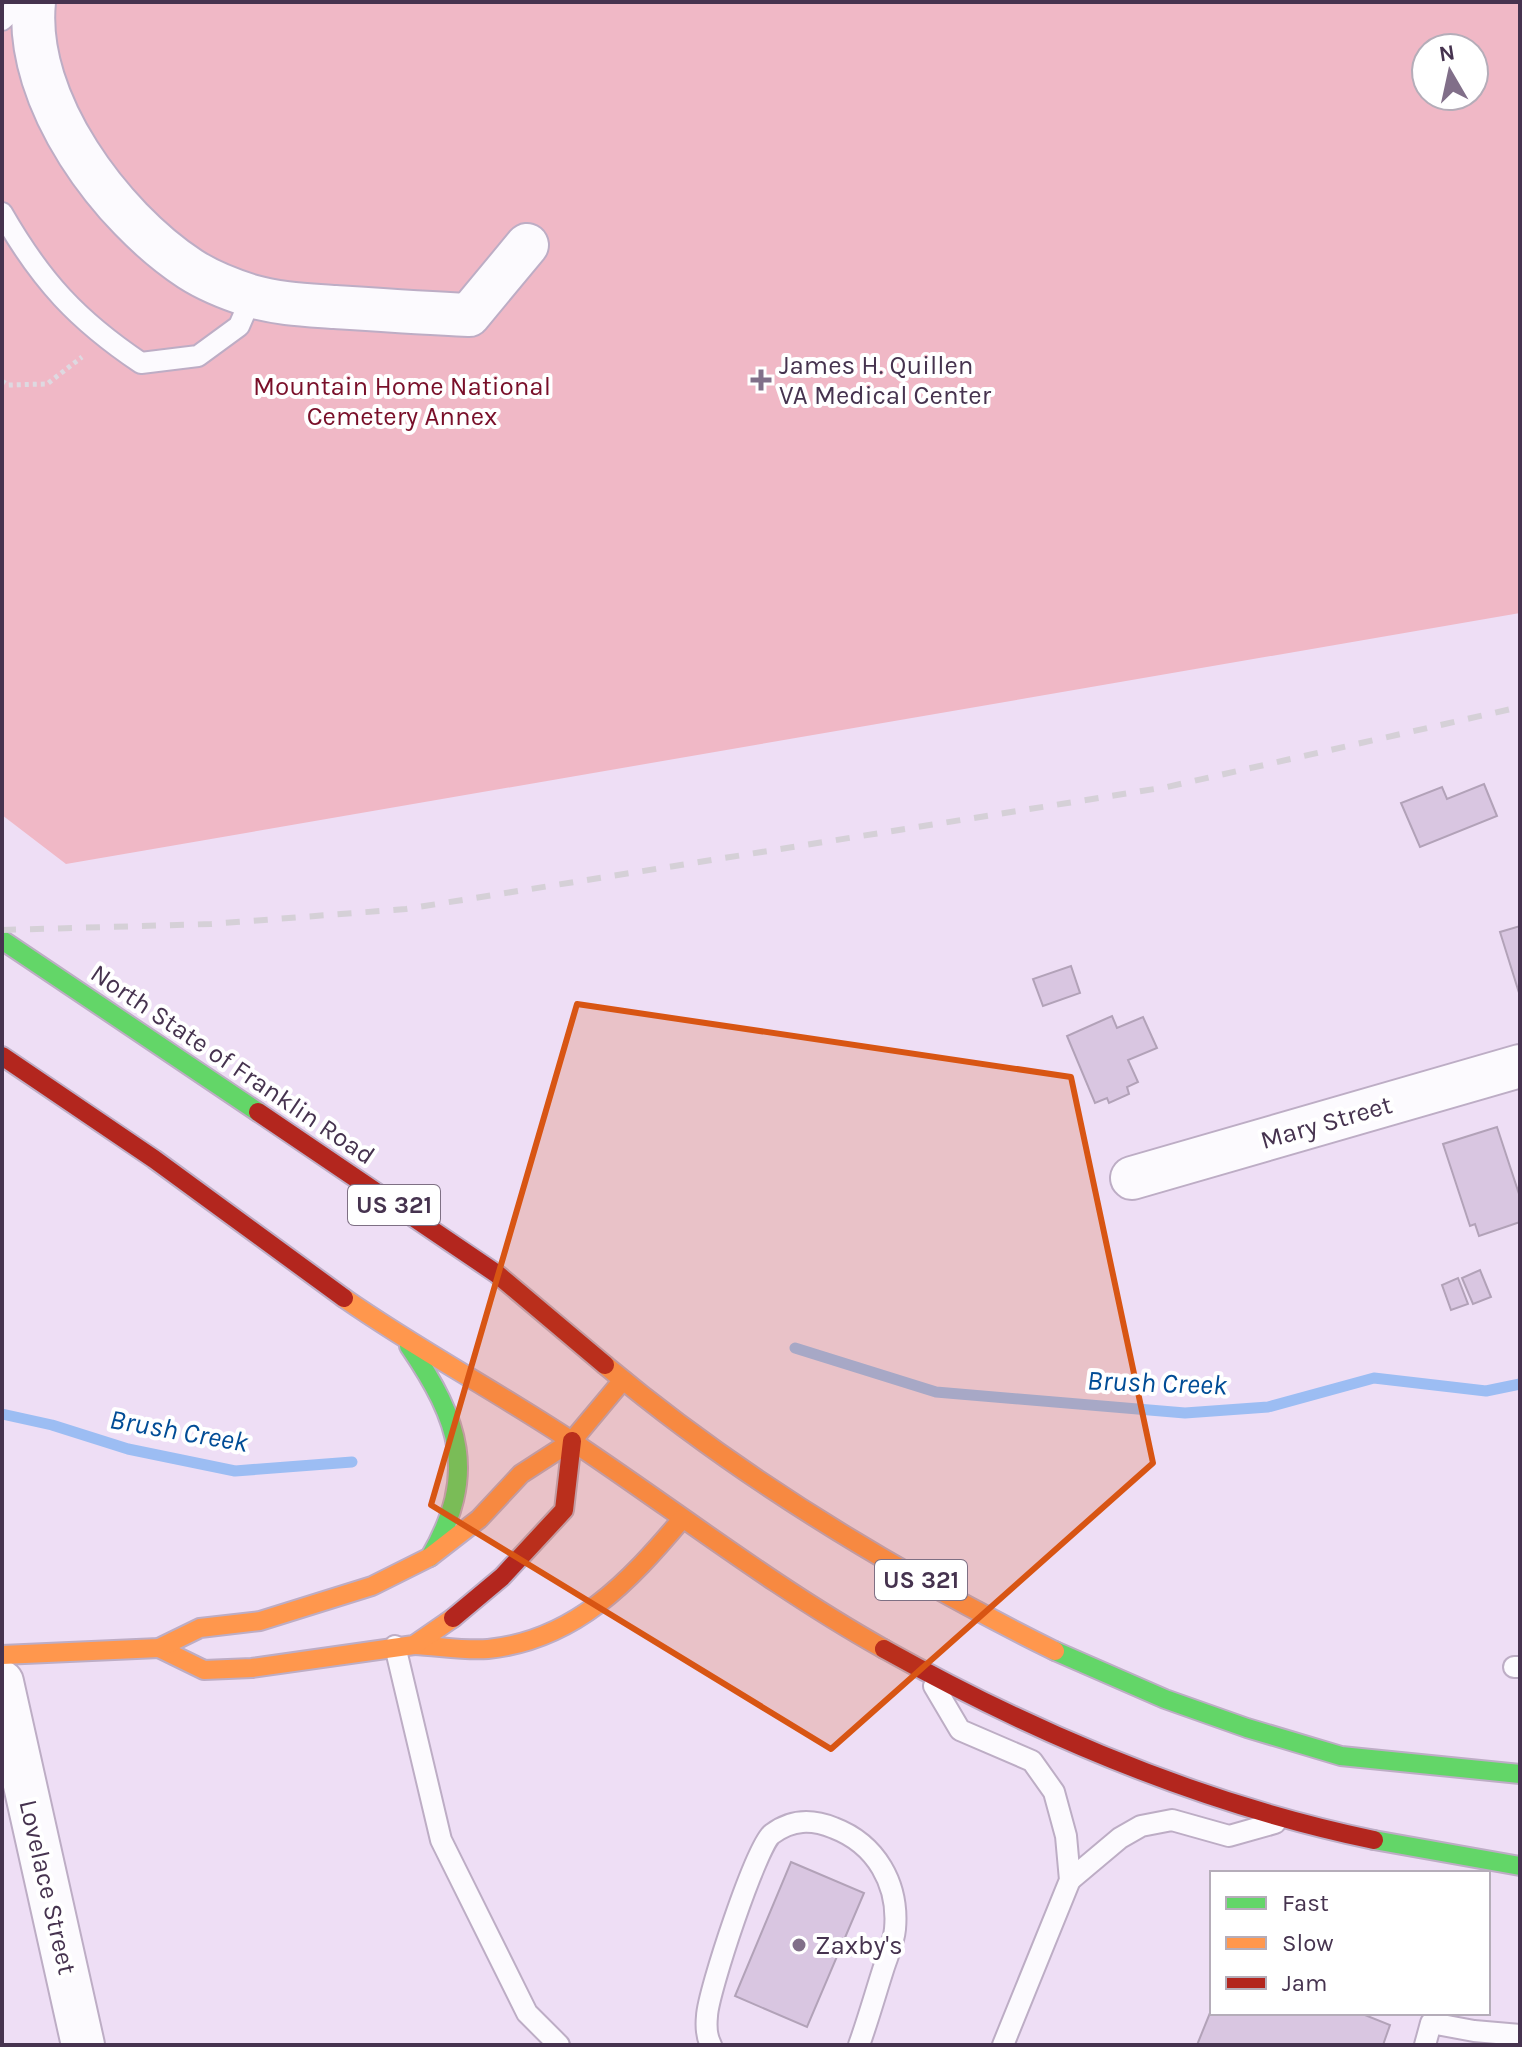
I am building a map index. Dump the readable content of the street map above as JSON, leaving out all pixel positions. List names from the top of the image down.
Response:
{
  "streets": {
    "main road": ["North State of Franklin Road", "US 321"],
    "street": ["Mary Street", "Lovelace Street"]
  },
  "crossings": [
    ["North State of Franklin Road", "US 321"]
  ],
  "water": ["Brush Creek"],
  "parks": ["Mountain Home National Cemetery Annex"],
  "places": {
    "health": ["James H. Quillen VA Medical Center"],
    "other": ["Zaxby's"]
  },
  "legend": ["Fast", "Slow", "Jam"],
  "north": "top"
}
